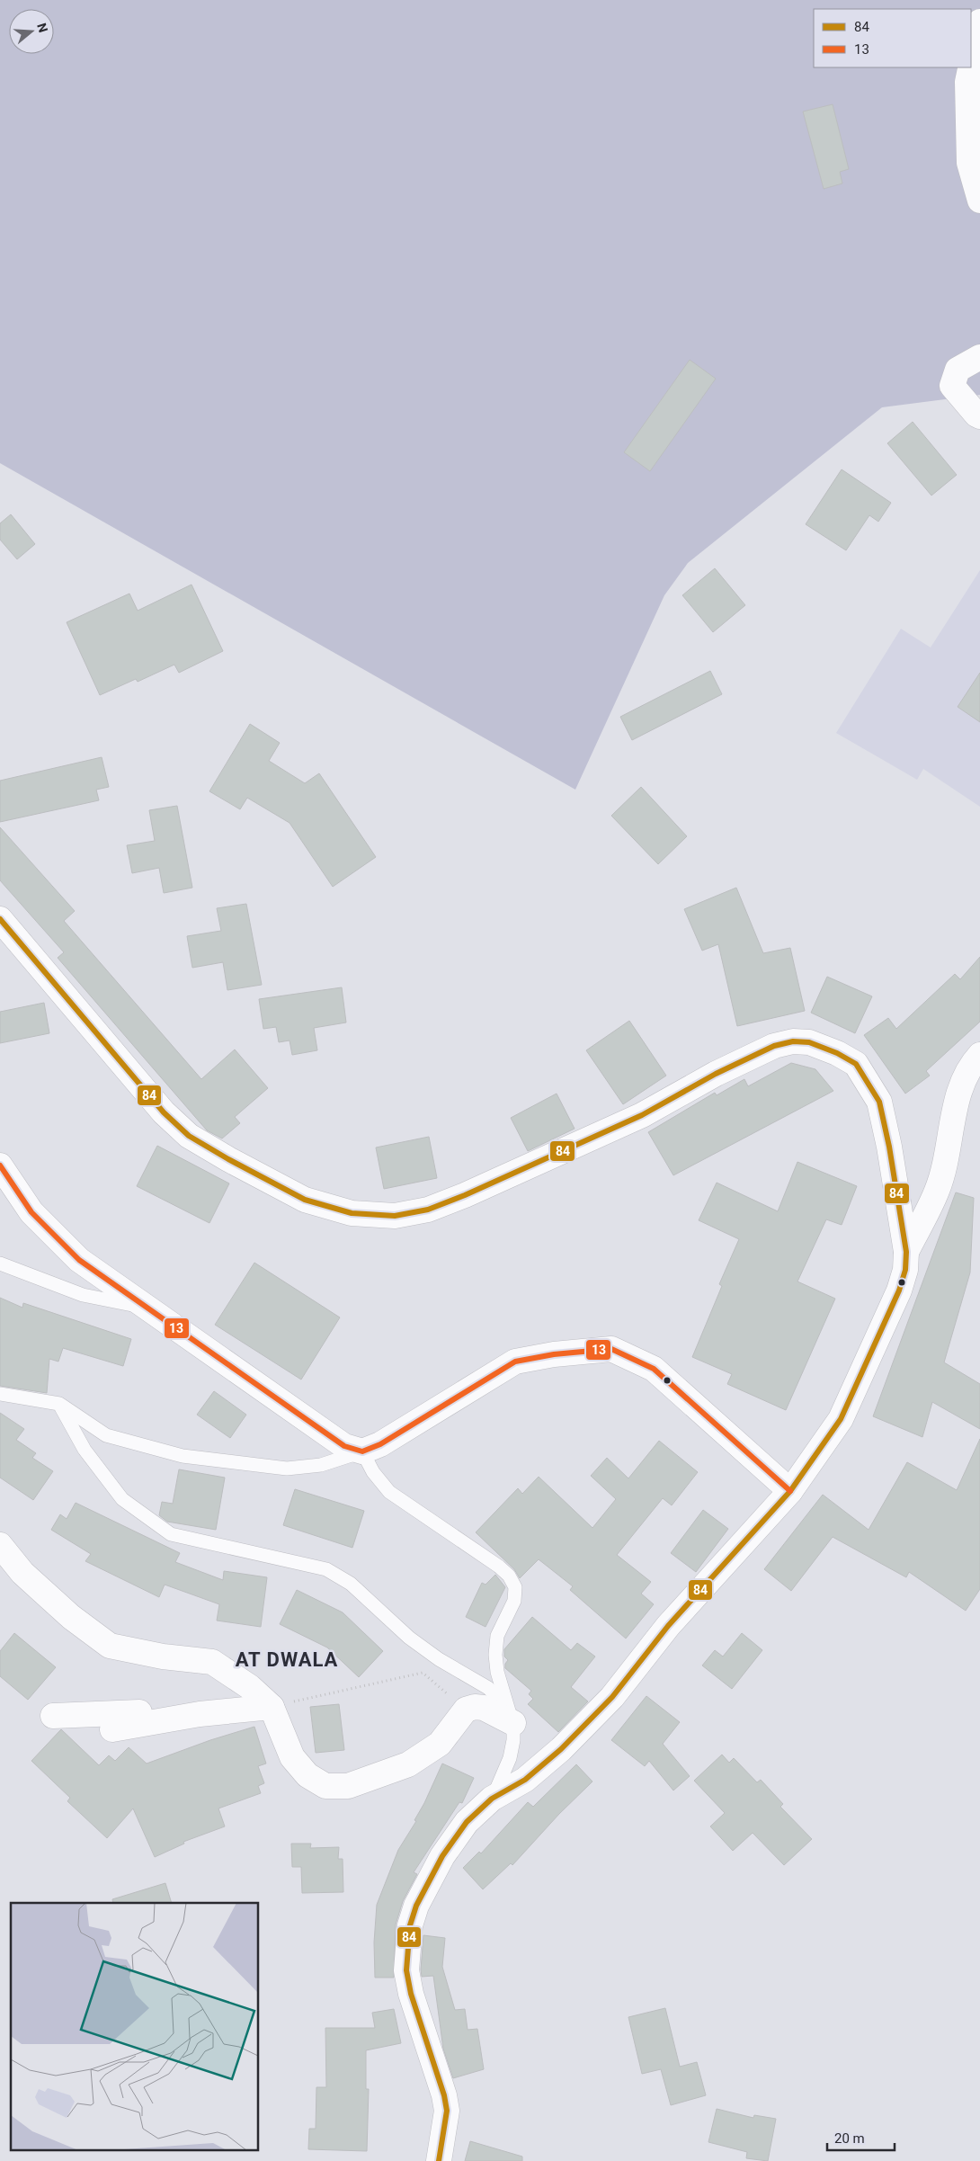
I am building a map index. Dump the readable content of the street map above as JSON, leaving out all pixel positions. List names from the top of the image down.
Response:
{
  "districts": ["AT DWALA"],
  "lines": ["transit line 84", "transit line 13"],
  "legend": ["84", "13"],
  "scale_bar": "20 m",
  "north": "right"
}
